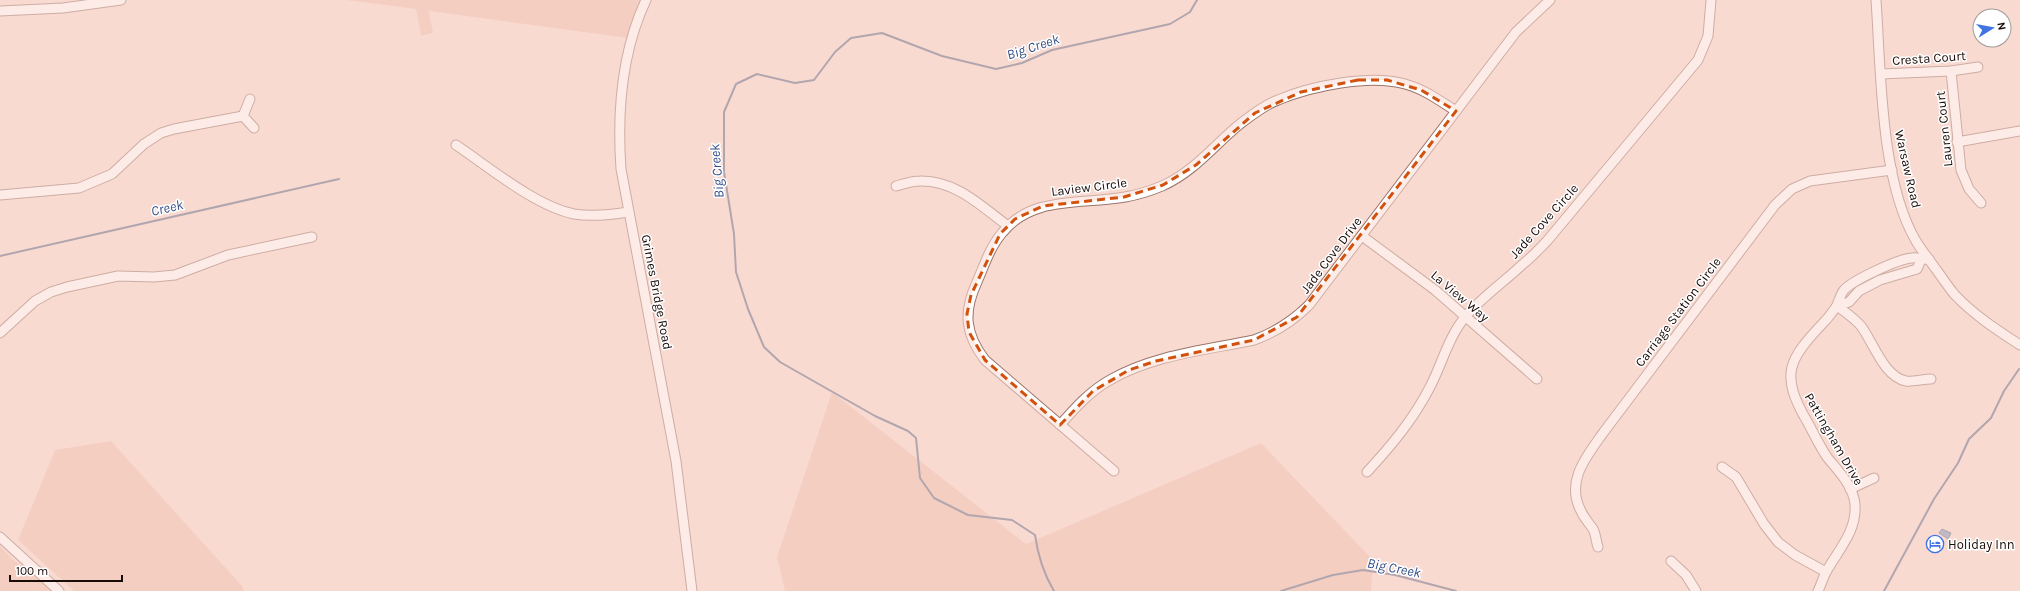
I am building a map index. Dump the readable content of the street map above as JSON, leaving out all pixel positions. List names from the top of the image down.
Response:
{
  "streets": {
    "street": [
      "Cresta Court",
      "Lauren Court",
      "Warsaw Road",
      "Laview Circle",
      "Jade Cove Circle",
      "Jade Cove Drive",
      "Grimes Bridge Road",
      "La View Way",
      "Carriage Station Circle",
      "Pattingham Drive"
    ]
  },
  "crossings": [
    ["Cresta Court", "Lauren Court"],
    ["Cresta Court", "Warsaw Road"],
    ["Warsaw Road", "Carriage Station Circle"],
    ["Warsaw Road", "Pattingham Drive"],
    ["Laview Circle", "Jade Cove Drive"],
    ["Jade Cove Circle", "La View Way"],
    ["Jade Cove Drive", "La View Way"]
  ],
  "water": ["Big Creek", "Creek"],
  "places": {
    "hotel": ["Holiday Inn"]
  },
  "scale_bar": "100 m",
  "north": "right"
}
